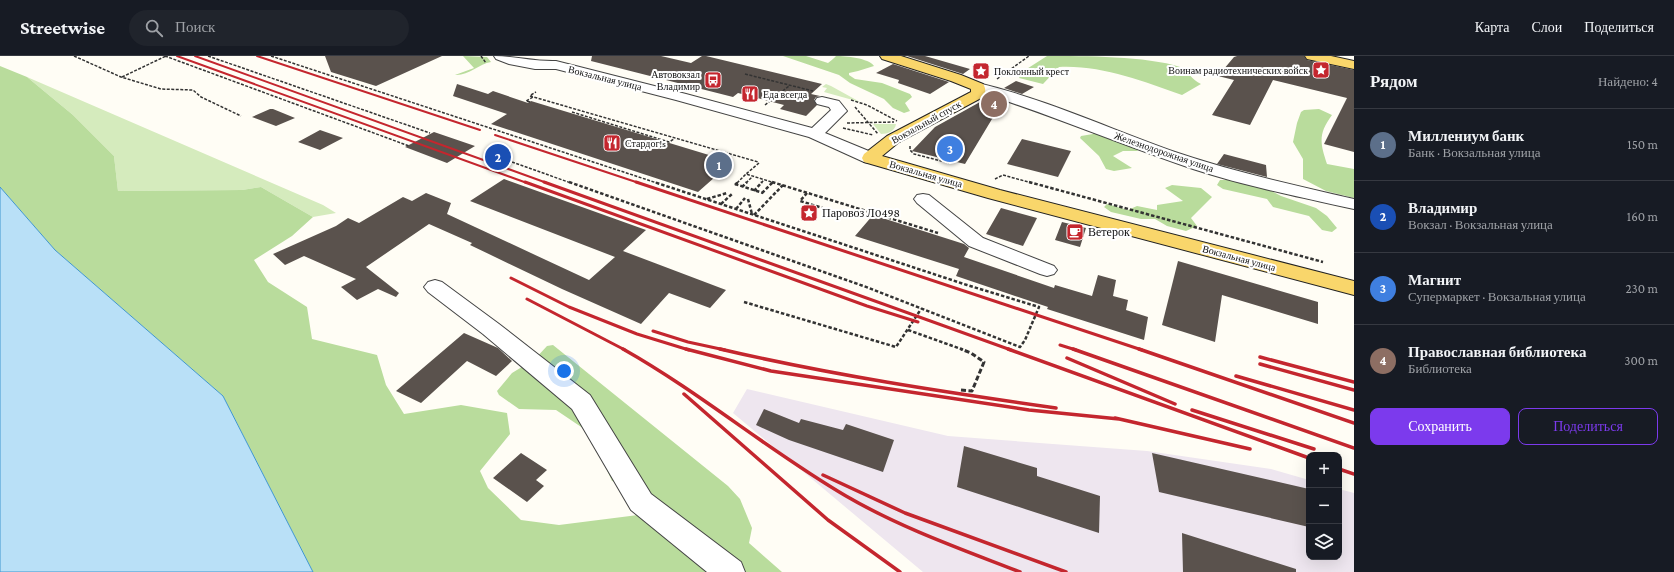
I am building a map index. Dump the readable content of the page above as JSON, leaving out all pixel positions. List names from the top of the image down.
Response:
{
  "streets": {
    "main road": ["Вокзальная улица", "Вокзальный спуск"],
    "street": ["Железнодорожная улица"]
  },
  "crossings": [
    ["Вокзальная улица", "Вокзальный спуск"],
    ["Вокзальный спуск", "Железнодорожная улица"]
  ],
  "places": {
    "place": ["Воинам радиотехнических войск", "Поклонный крест", "Паровоз Л0498"],
    "bus stop": ["Автовокзал Владимир"],
    "restaurant": ["Еда всегда", "Стардог!s"],
    "cafe": ["Ветерок"]
  },
  "page": {
    "header": "Streetwise",
    "search": "Поиск",
    "nav": ["Карта", "Слои", "Поделиться"],
    "heading": ["Рядом", "Найдено: 4"],
    "pins": [
      "4",
      "3",
      "2",
      "1"
    ],
    "list": [
      {
        "mark": "1",
        "name": "Миллениум банк",
        "note": "Банк · Вокзальная улица",
        "value": "150 m"
      },
      {
        "mark": "2",
        "name": "Владимир",
        "note": "Вокзал · Вокзальная улица",
        "value": "160 m"
      },
      {
        "mark": "3",
        "name": "Магнит",
        "note": "Супермаркет · Вокзальная улица",
        "value": "230 m"
      },
      {
        "mark": "4",
        "name": "Православная библиотека",
        "note": "Библиотека",
        "value": "300 m"
      }
    ],
    "buttons": ["Сохранить", "Поделиться"],
    "map_buttons": ["+", "−"]
  }
}
